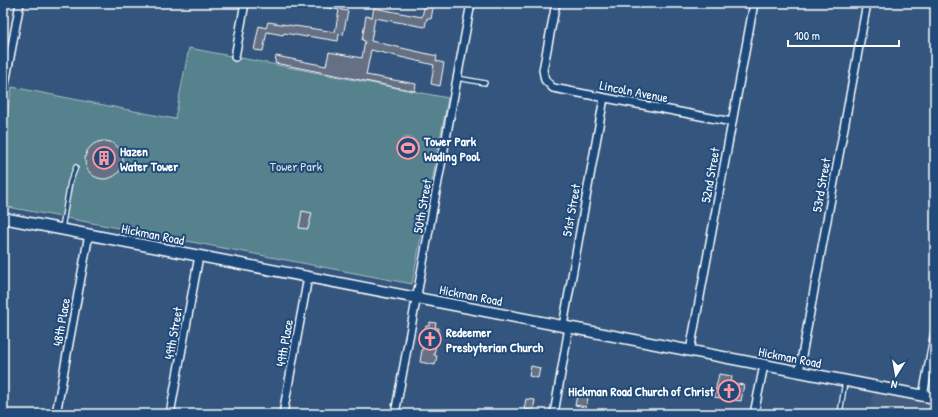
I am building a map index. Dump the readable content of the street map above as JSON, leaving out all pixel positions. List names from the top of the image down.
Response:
{
  "streets": {
    "main road": ["Hickman Road"],
    "street": [
      "Lincoln Avenue",
      "52nd Street",
      "53rd Street",
      "50th Street",
      "51st Street",
      "48th Place",
      "49th Street",
      "49th Place"
    ]
  },
  "crossings": [
    ["Lincoln Avenue", "52nd Street"],
    ["Lincoln Avenue", "51st Street"],
    ["52nd Street", "Hickman Road"],
    ["53rd Street", "Hickman Road"],
    ["50th Street", "Hickman Road"],
    ["51st Street", "Hickman Road"],
    ["Hickman Road", "48th Place"],
    ["Hickman Road", "49th Street"],
    ["Hickman Road", "49th Place"]
  ],
  "parks": ["Tower Park"],
  "places": {
    "sports": ["Tower Park Wading Pool"],
    "building": ["Hazen Water Tower"],
    "church": ["Redeemer Presbyterian Church", "Hickman Road Church of Christ"]
  },
  "scale_bar": "100 m",
  "north": "bottom"
}
